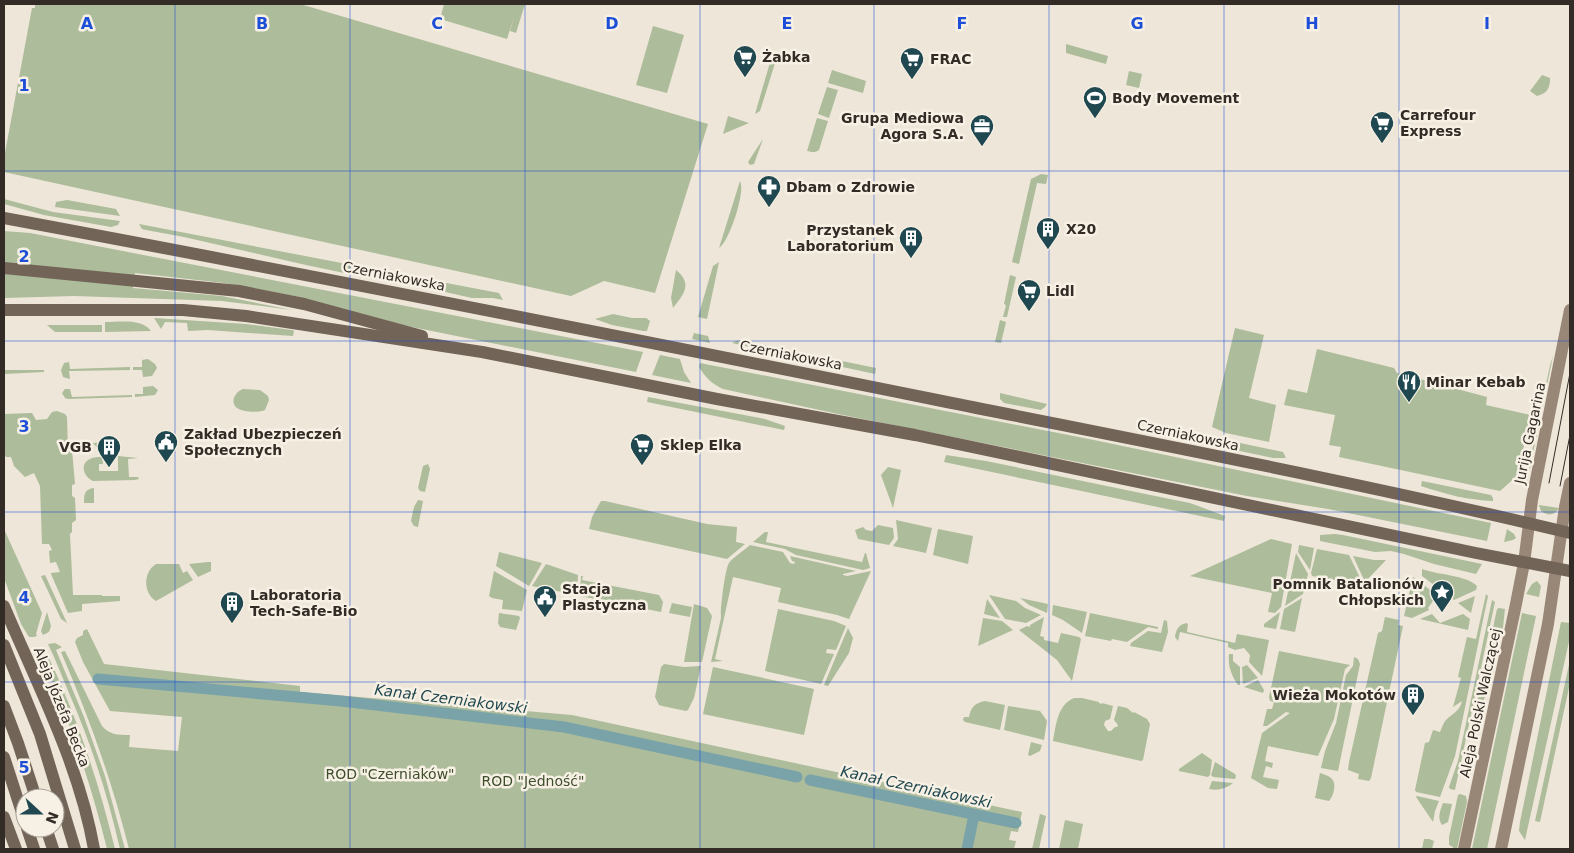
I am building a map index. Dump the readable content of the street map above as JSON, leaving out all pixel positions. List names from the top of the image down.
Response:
{
  "streets": {
    "main road": [
      "Czerniakowska",
      "Jurija Gagarina",
      "Aleja Polski Walczącej",
      "Aleja Józefa Becka"
    ]
  },
  "crossings": [
    ["Czerniakowska", "Jurija Gagarina"],
    ["Jurija Gagarina", "Aleja Polski Walczącej"]
  ],
  "water": ["Kanał Czerniakowski"],
  "parks": ["ROD \"Czerniaków\"", "ROD \"Jedność\""],
  "places": {
    "supermarket": [
      "Żabka",
      "FRAC",
      "Carrefour Express",
      "Lidl",
      "Sklep Elka"
    ],
    "sports": ["Body Movement"],
    "office": ["Grupa Mediowa Agora S.A."],
    "pharmacy": ["Dbam o Zdrowie"],
    "building": [
      "X20",
      "Przystanek Laboratorium",
      "VGB",
      "Laboratoria Tech-Safe-Bio",
      "Wieża Mokotów"
    ],
    "restaurant": ["Minar Kebab"],
    "public building": ["Zakład Ubezpieczeń Społecznych", "Stacja Plastyczna"],
    "place": ["Pomnik Batalionów Chłopskich"]
  },
  "north": "right",
  "grid": {
    "columns": [
      "A",
      "B",
      "C",
      "D",
      "E",
      "F",
      "G",
      "H",
      "I"
    ],
    "rows": [
      "1",
      "2",
      "3",
      "4",
      "5"
    ]
  }
}
